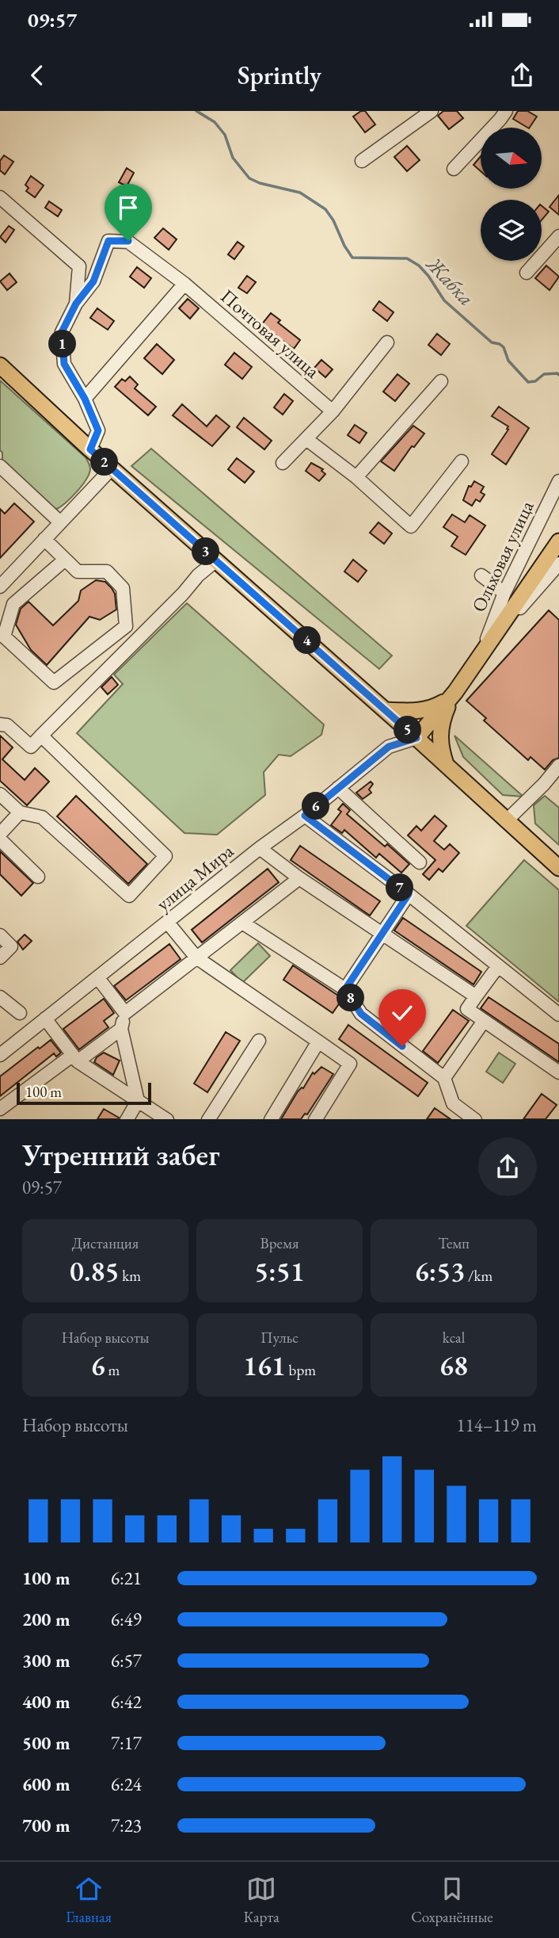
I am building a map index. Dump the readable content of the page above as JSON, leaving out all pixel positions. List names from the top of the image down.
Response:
{
  "streets": {
    "main road": ["Ольховая улица"],
    "street": ["Почтовая улица", "улица Мира"]
  },
  "crossings": [
    ["Ольховая улица", "улица Мира"]
  ],
  "water": ["Жабка"],
  "scale_bar": "100 m",
  "north": "right",
  "page": {
    "status": "09:57",
    "header": "Sprintly",
    "pins": [
      "1",
      "2",
      "3",
      "4",
      "5",
      "6",
      "7",
      "8"
    ],
    "scale": "100 m",
    "heading": ["Утренний забег", "09:57"],
    "stats": [
      ["Дистанция", "0.85 km"],
      ["Время", "5:51"],
      ["Темп", "6:53 /km"],
      ["Набор высоты", "6 m"],
      ["Пульс", "161 bpm"],
      ["kcal", "68"]
    ],
    "chart": ["Набор высоты", "114–119 m"],
    "list": [
      {
        "name": "100 m",
        "note": "6:21"
      },
      {
        "name": "200 m",
        "note": "6:49"
      },
      {
        "name": "300 m",
        "note": "6:57"
      },
      {
        "name": "400 m",
        "note": "6:42"
      },
      {
        "name": "500 m",
        "note": "7:17"
      },
      {
        "name": "600 m",
        "note": "6:24"
      },
      {
        "name": "700 m",
        "note": "7:23"
      }
    ],
    "tabs": ["Главная", "Карта", "Сохранённые"]
  }
}
